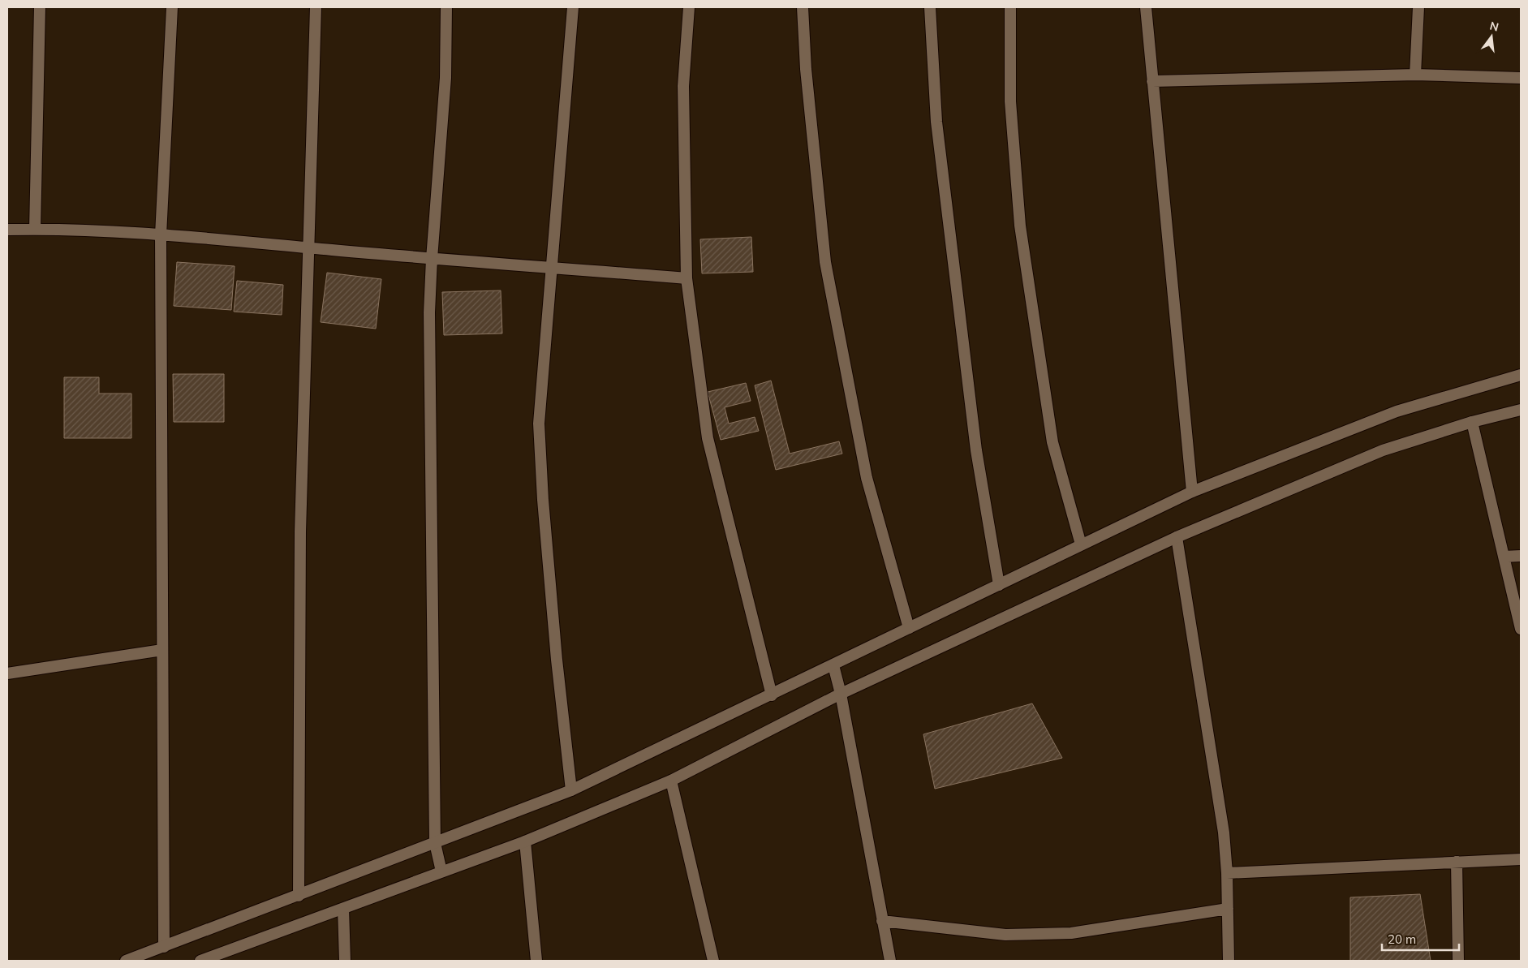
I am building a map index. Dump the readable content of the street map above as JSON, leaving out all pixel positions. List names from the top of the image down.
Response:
{
  "scale_bar": "20 m",
  "north": "top"
}
